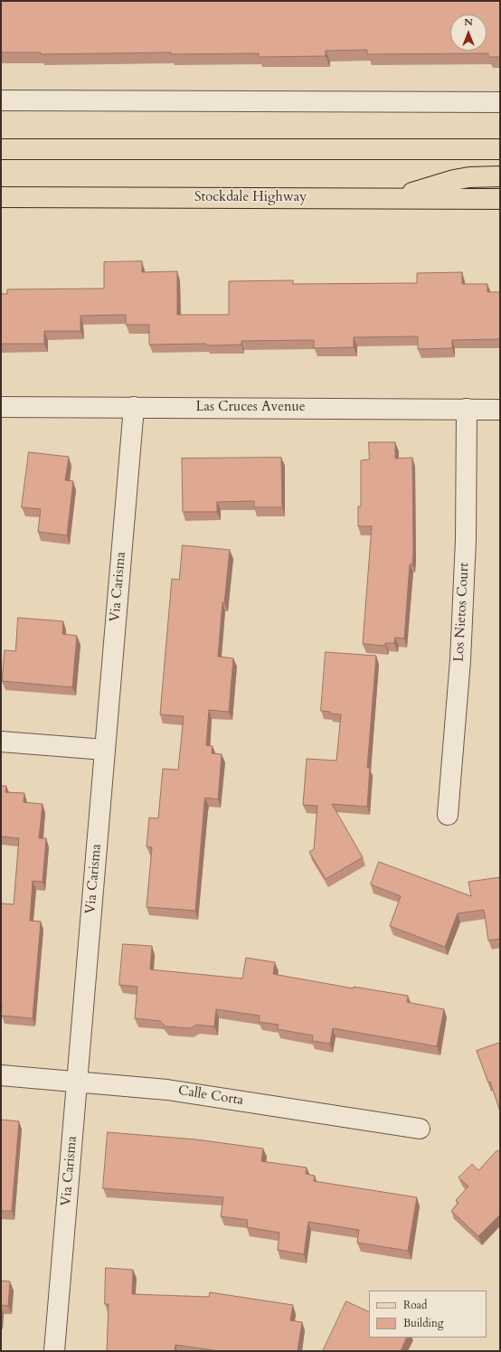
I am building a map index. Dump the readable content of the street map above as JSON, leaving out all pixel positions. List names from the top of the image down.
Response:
{
  "streets": {
    "main road": ["Stockdale Highway"],
    "street": [
      "Las Cruces Avenue",
      "Via Carisma",
      "Los Nietos Court",
      "Calle Corta"
    ]
  },
  "crossings": [
    ["Las Cruces Avenue", "Via Carisma"],
    ["Las Cruces Avenue", "Los Nietos Court"],
    ["Via Carisma", "Calle Corta"]
  ],
  "legend": ["Road", "Building"],
  "north": "top"
}
